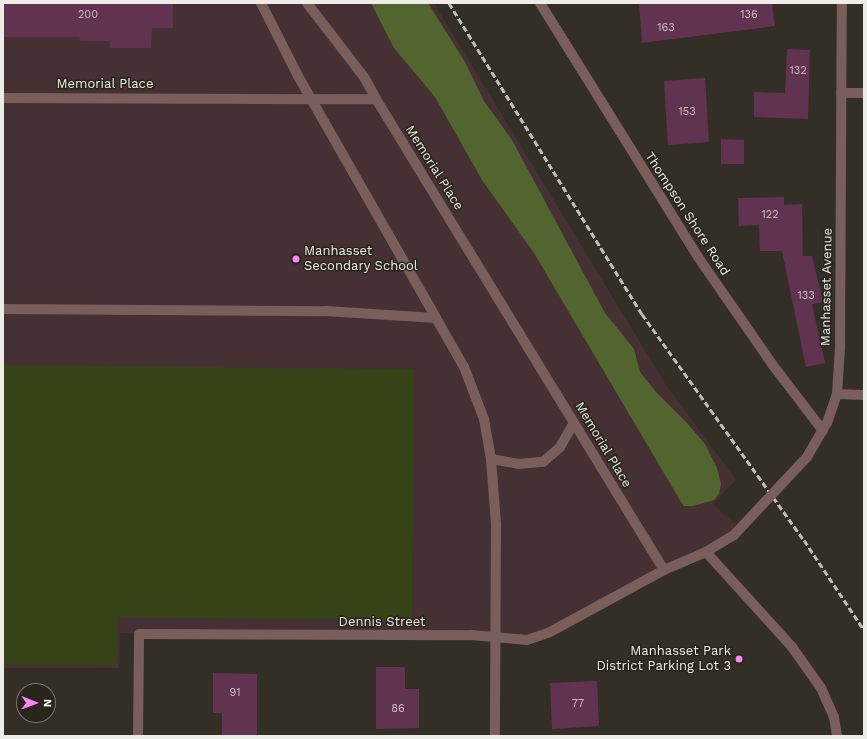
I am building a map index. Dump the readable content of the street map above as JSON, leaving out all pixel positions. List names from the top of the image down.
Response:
{
  "streets": {
    "street": [
      "Memorial Place",
      "Thompson Shore Road",
      "Manhasset Avenue",
      "Dennis Street"
    ]
  },
  "crossings": [
    ["Memorial Place", "Dennis Street"],
    ["Thompson Shore Road", "Manhasset Avenue"],
    ["Manhasset Avenue", "Dennis Street"]
  ],
  "places": ["Manhasset Secondary School", "Manhasset Park District Parking Lot 3"],
  "house_numbers": [
    "200",
    "136",
    "163",
    "132",
    "153",
    "122",
    "133",
    "91",
    "77",
    "86"
  ],
  "north": "right"
}
